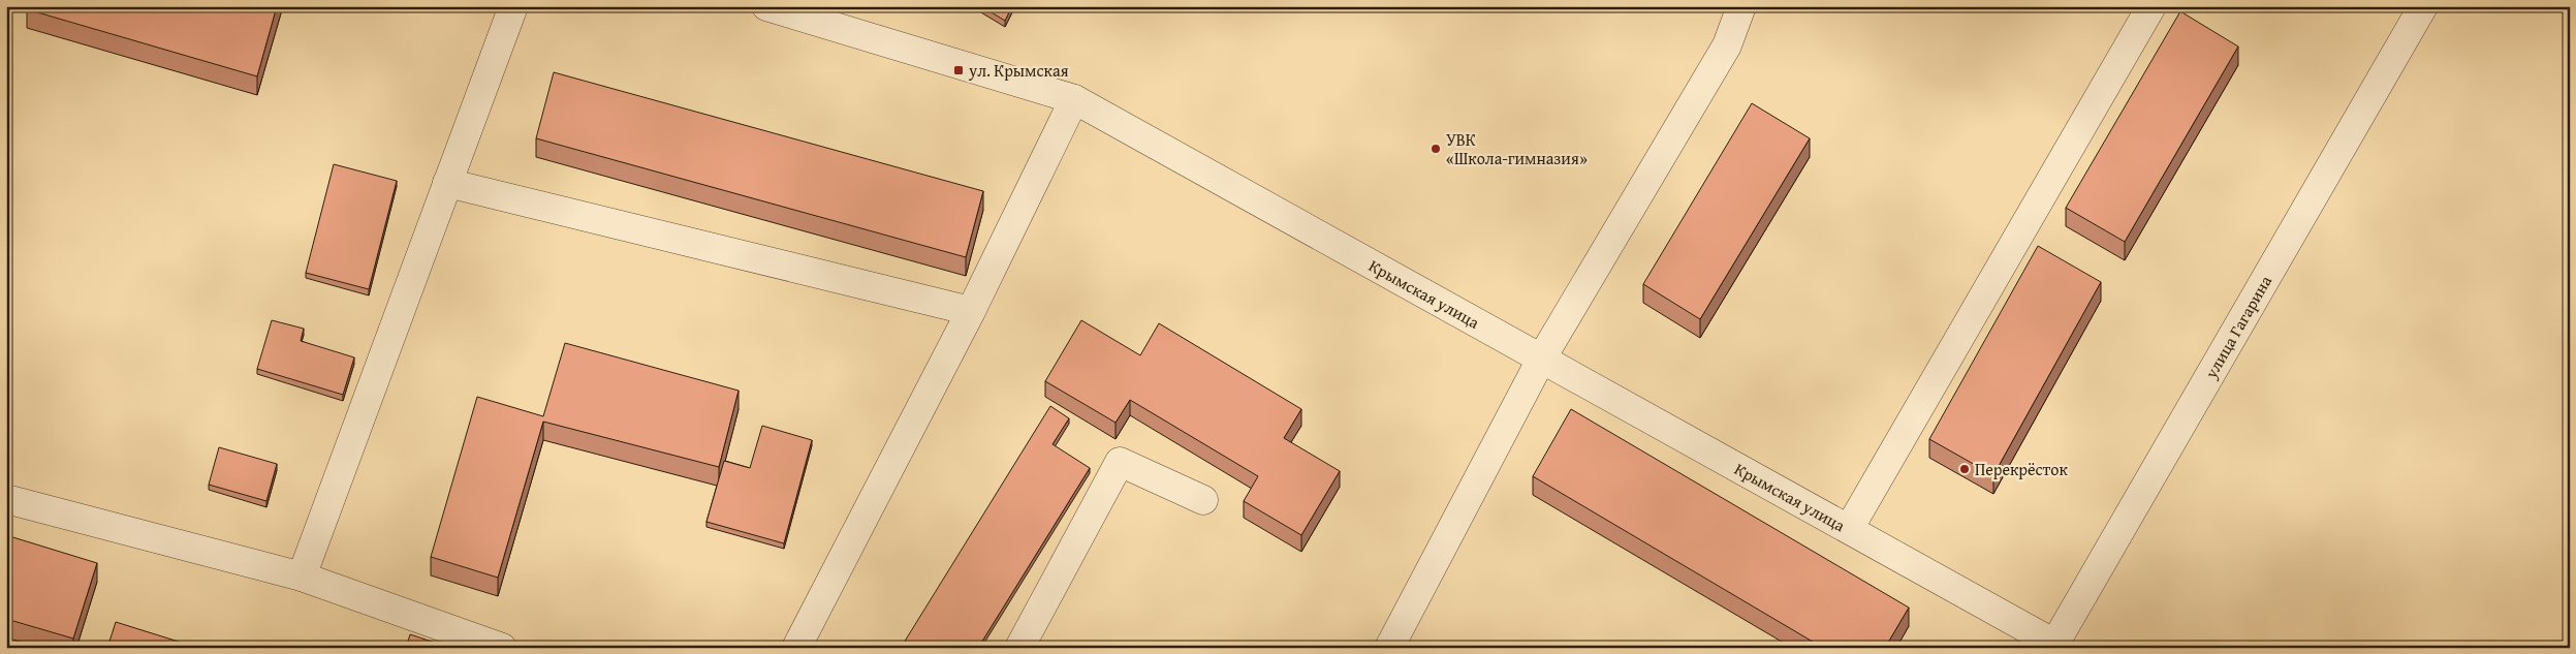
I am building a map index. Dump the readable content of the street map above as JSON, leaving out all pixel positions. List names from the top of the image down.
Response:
{
  "streets": {
    "street": ["Крымская улица", "улица Гагарина"]
  },
  "crossings": [
    ["Крымская улица", "улица Гагарина"]
  ],
  "places": {
    "transit": ["ул. Крымская"],
    "other": ["УВК «Школа-гимназия»", "Перекрёсток"]
  }
}
